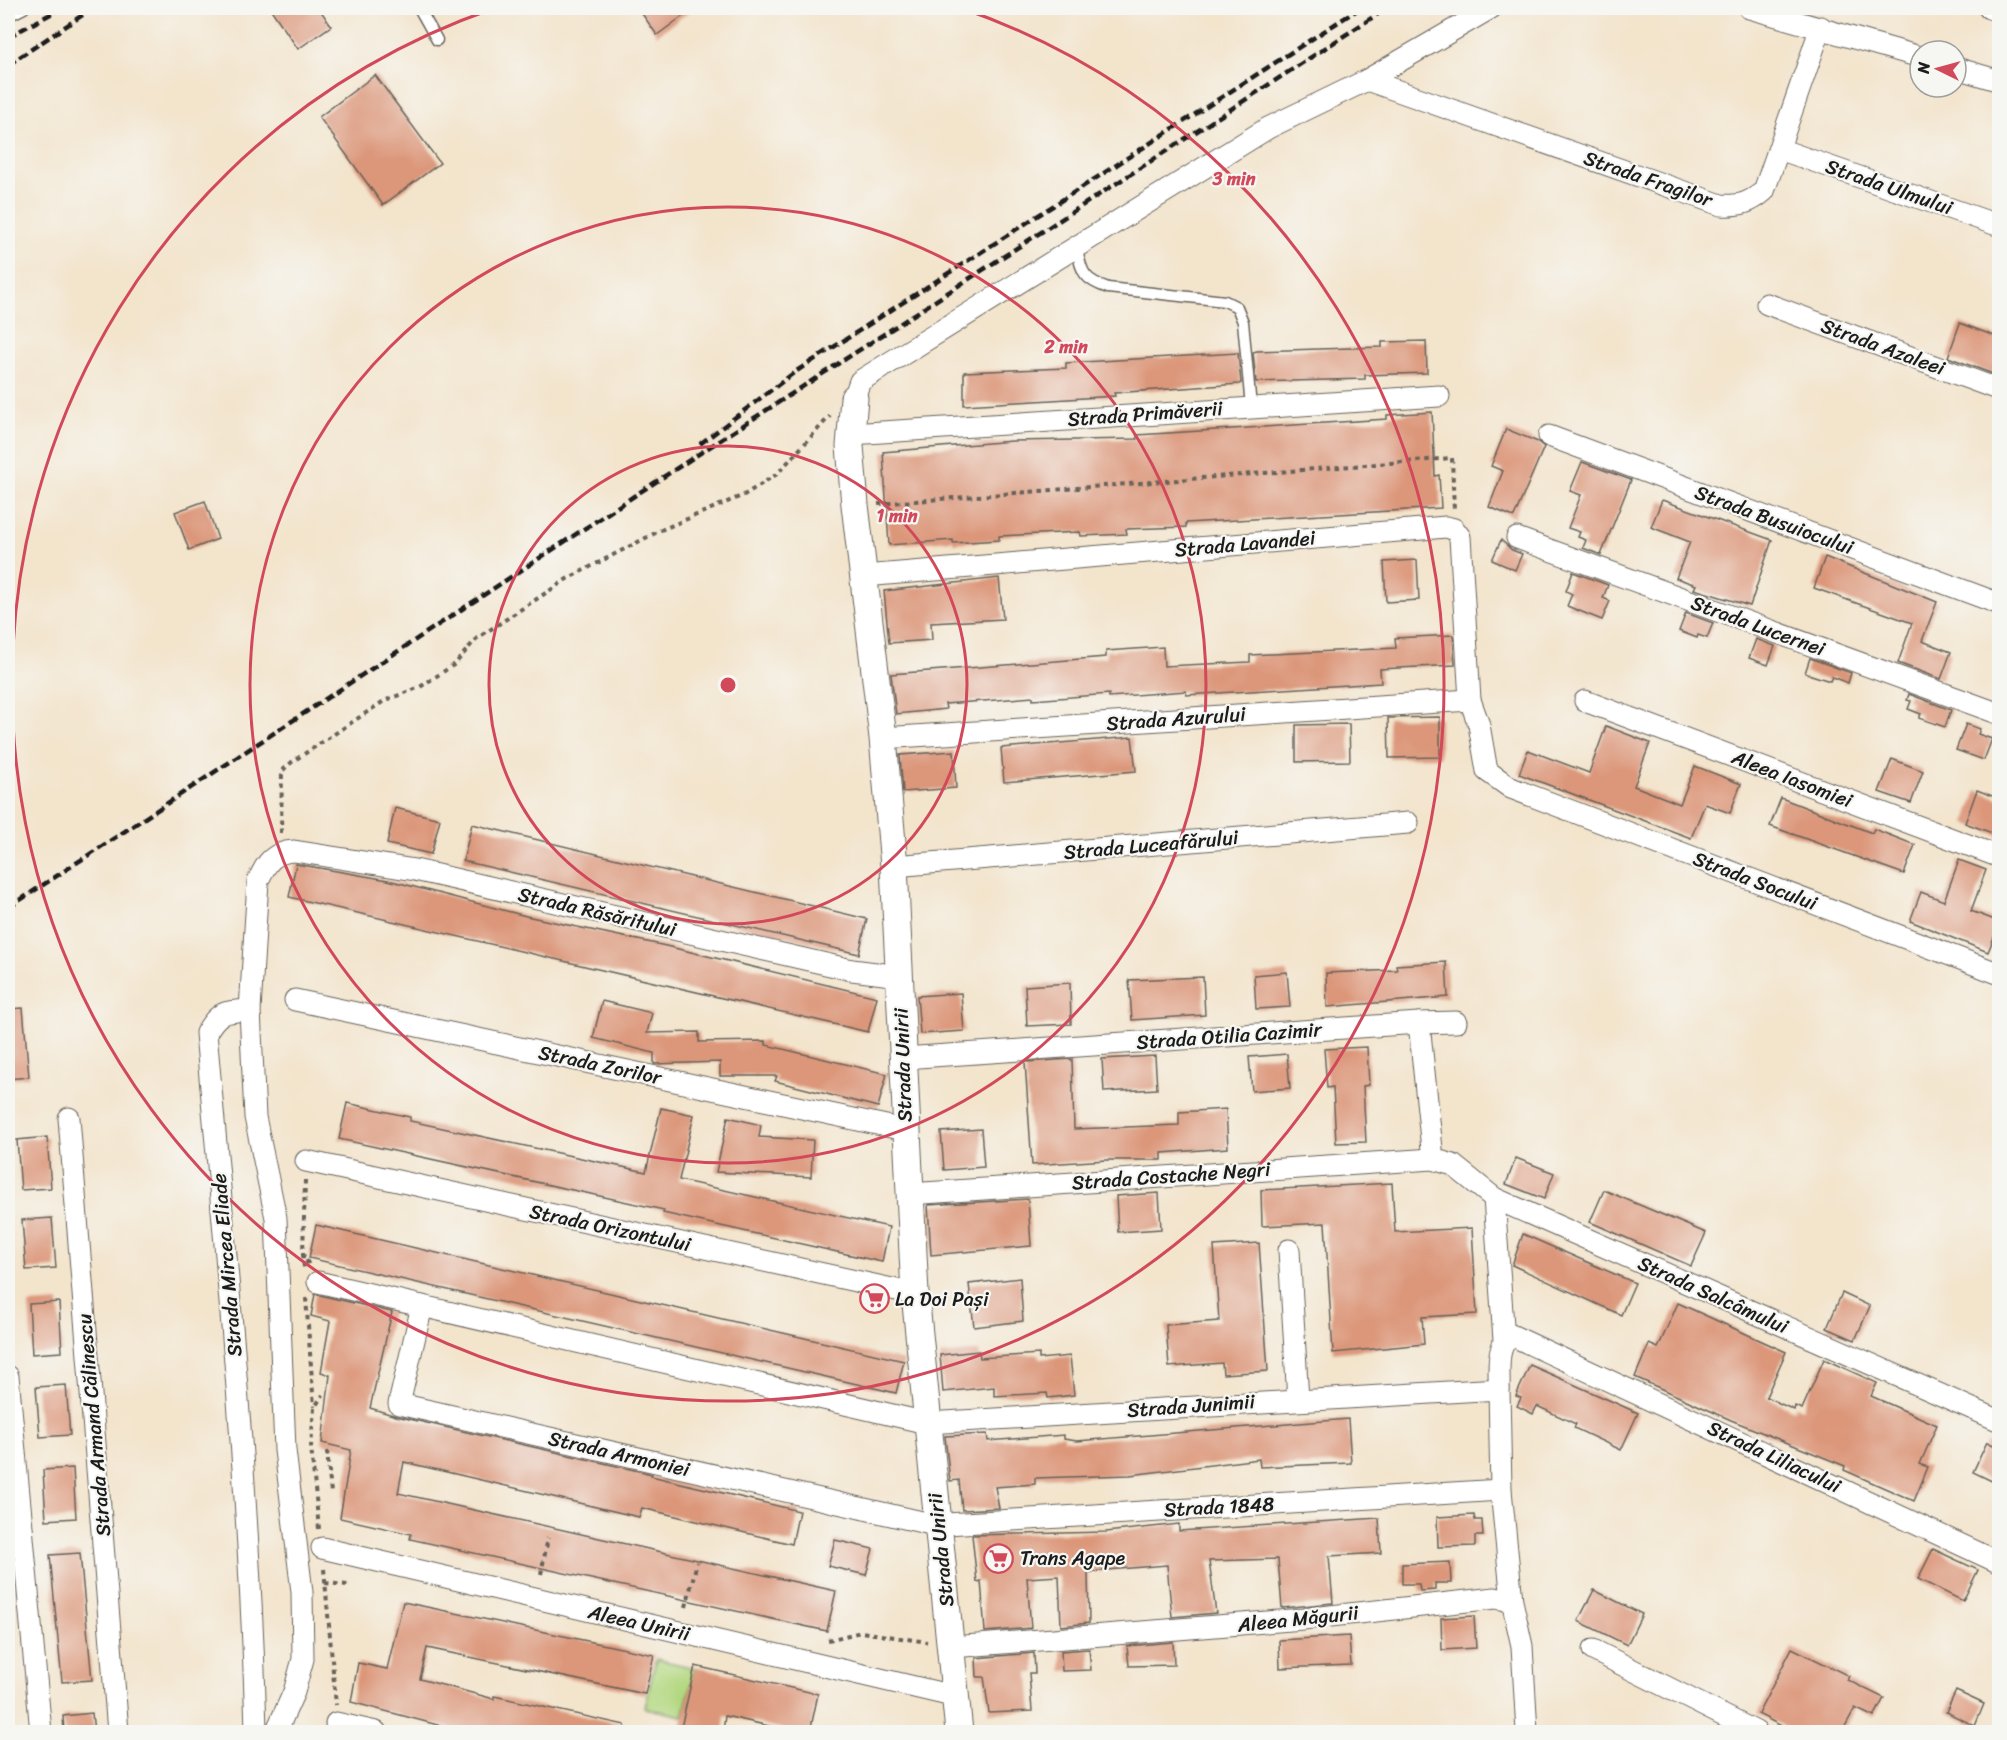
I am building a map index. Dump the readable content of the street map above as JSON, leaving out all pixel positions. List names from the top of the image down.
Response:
{
  "streets": {
    "street": [
      "Strada Fragilor",
      "Strada Ulmului",
      "Strada Azaleei",
      "Strada Primăverii",
      "Strada Busuiocului",
      "Strada Lavandei",
      "Strada Lucernei",
      "Strada Azurului",
      "Aleea Iasomiei",
      "Strada Luceafǎrului",
      "Strada Socului",
      "Strada Răsăritului",
      "Strada Otilia Cazimir",
      "Strada Zorilor",
      "Strada Unirii",
      "Strada Costache Negri",
      "Strada Orizontului",
      "Strada Mircea Eliade",
      "Strada Salcâmului",
      "Strada Junimii",
      "Strada Armand Călinescu",
      "Strada Armoniei",
      "Strada Liliacului",
      "Strada 1848",
      "Aleea Măgurii",
      "Aleea Unirii"
    ]
  },
  "crossings": [
    ["Strada Fragilor", "Strada Ulmului"],
    ["Strada Primăverii", "Strada Unirii"],
    ["Strada Lavandei", "Strada Unirii"],
    ["Strada Azurului", "Strada Socului"],
    ["Strada Azurului", "Strada Unirii"],
    ["Strada Luceafǎrului", "Strada Unirii"],
    ["Strada Răsăritului", "Strada Unirii"],
    ["Strada Otilia Cazimir", "Strada Unirii"],
    ["Strada Zorilor", "Strada Unirii"],
    ["Strada Unirii", "Strada Costache Negri"],
    ["Strada Unirii", "Strada Orizontului"],
    ["Strada Unirii", "Strada Junimii"],
    ["Strada Unirii", "Strada Armoniei"],
    ["Strada Unirii", "Strada 1848"],
    ["Strada Unirii", "Aleea Măgurii"],
    ["Strada Unirii", "Aleea Unirii"],
    ["Strada Costache Negri", "Strada Salcâmului"],
    ["Strada Armoniei", "Strada 1848"]
  ],
  "places": {
    "supermarket": ["La Doi Pași", "Trans Agape"]
  },
  "north": "left",
  "rings": ["3 min", "2 min", "1 min"]
}
